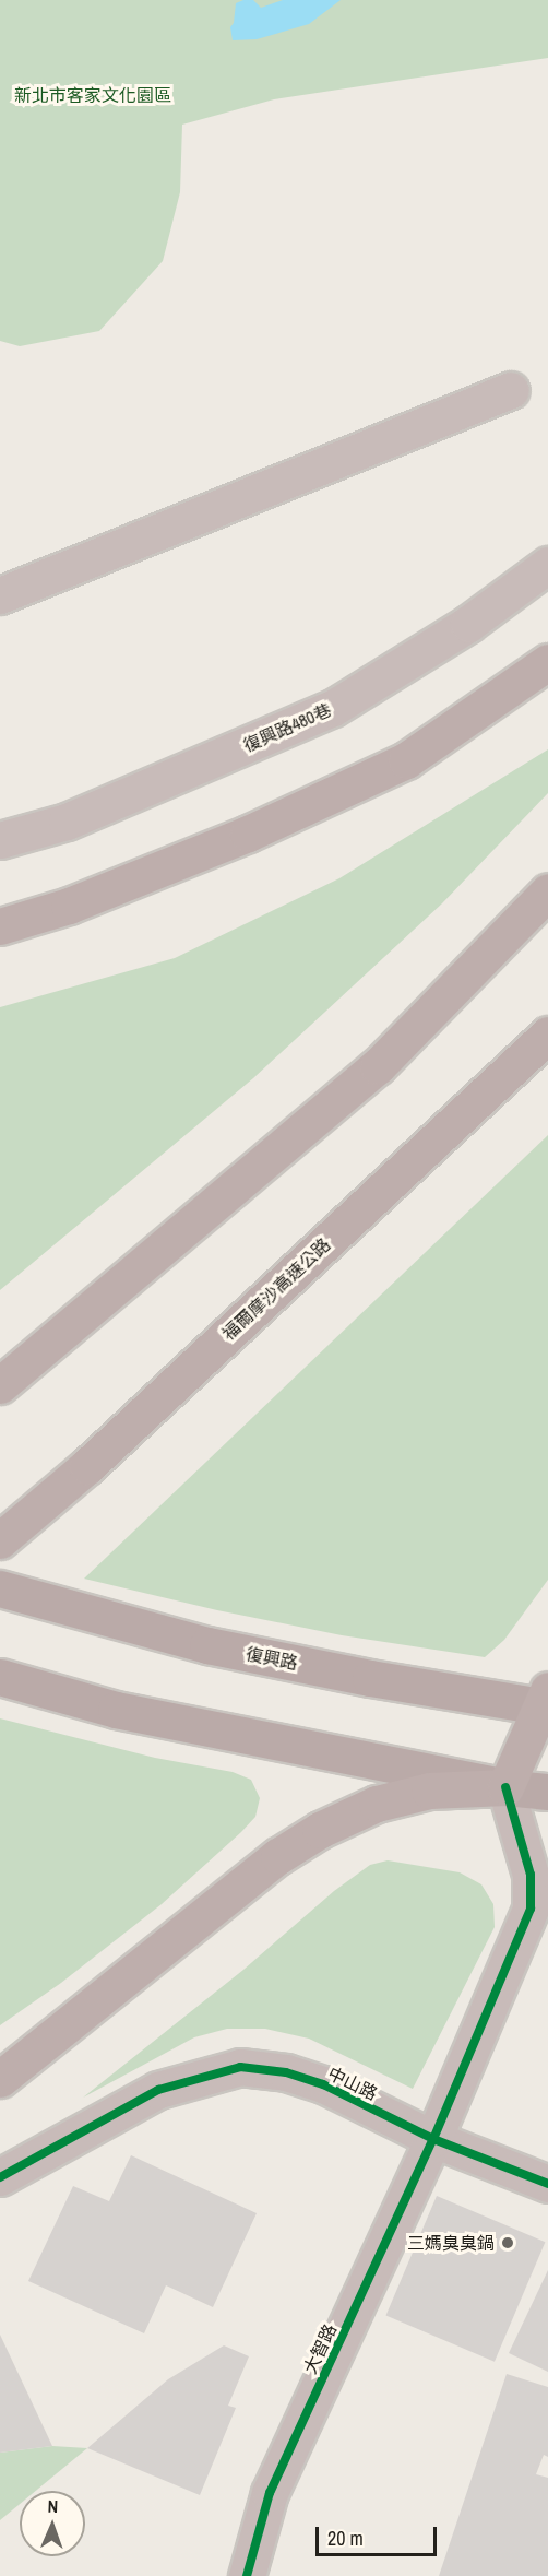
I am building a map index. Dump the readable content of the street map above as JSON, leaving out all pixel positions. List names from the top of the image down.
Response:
{
  "streets": {
    "highway": ["福爾摩沙高速公路"],
    "main road": ["復興路"],
    "street": ["復興路480巷", "中山路", "大智路"]
  },
  "crossings": [
    ["中山路", "大智路"]
  ],
  "parks": ["新北市客家文化園區"],
  "places": ["三媽臭臭鍋"],
  "scale_bar": "20 m",
  "north": "top"
}
